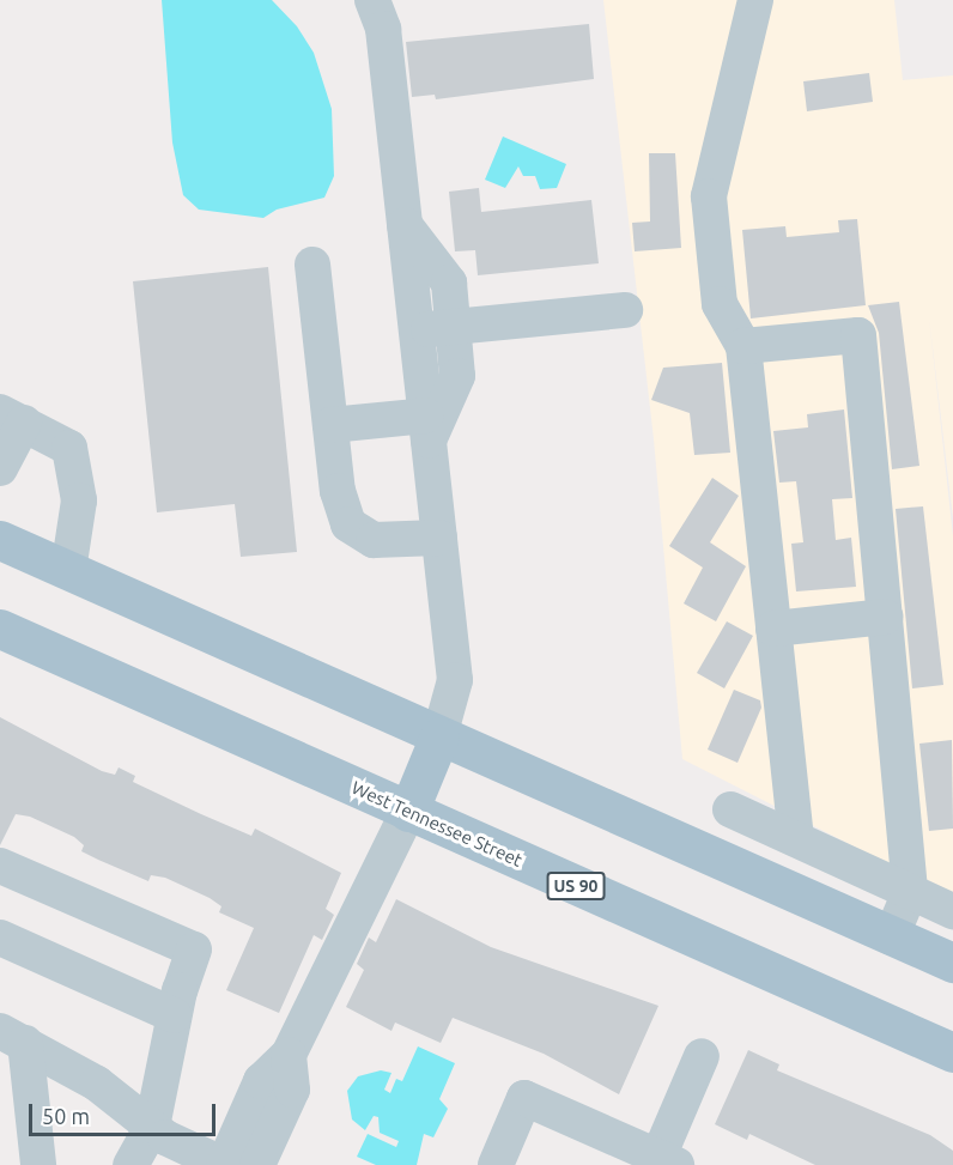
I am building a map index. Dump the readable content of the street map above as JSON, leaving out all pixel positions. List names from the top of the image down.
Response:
{
  "streets": {
    "main road": ["West Tennessee Street", "US 90"]
  },
  "scale_bar": "50 m"
}
